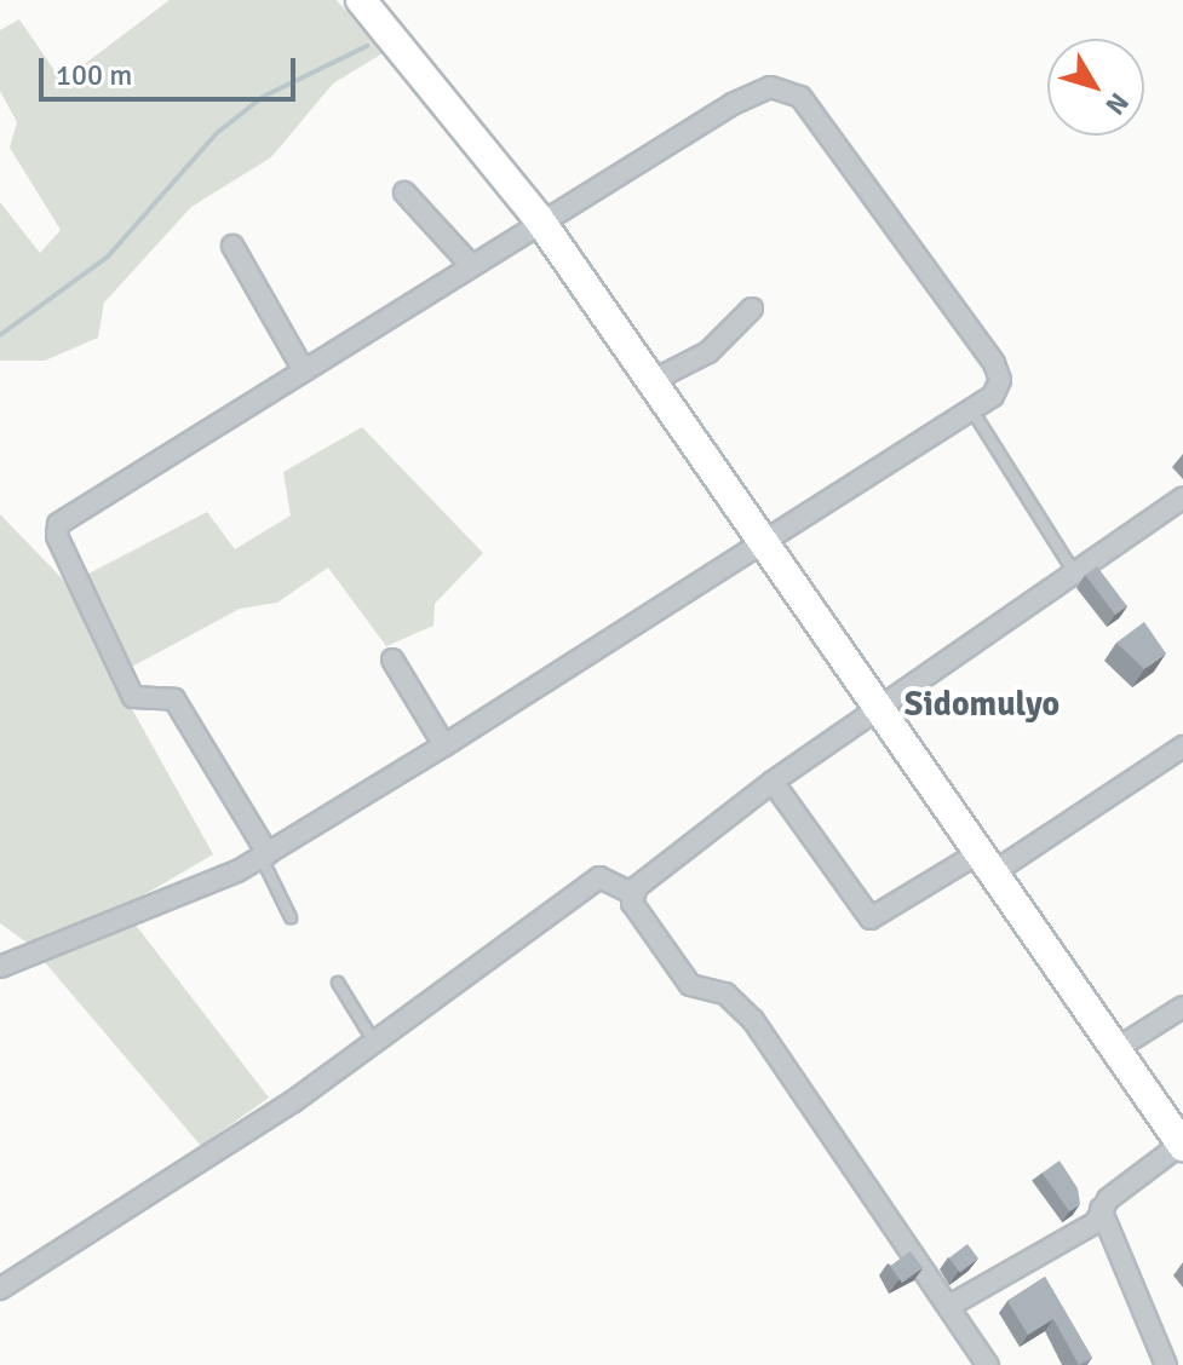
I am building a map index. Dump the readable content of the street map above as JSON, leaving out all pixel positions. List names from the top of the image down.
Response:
{
  "districts": ["Sidomulyo"],
  "scale_bar": "100 m",
  "north": "bottom right"
}
